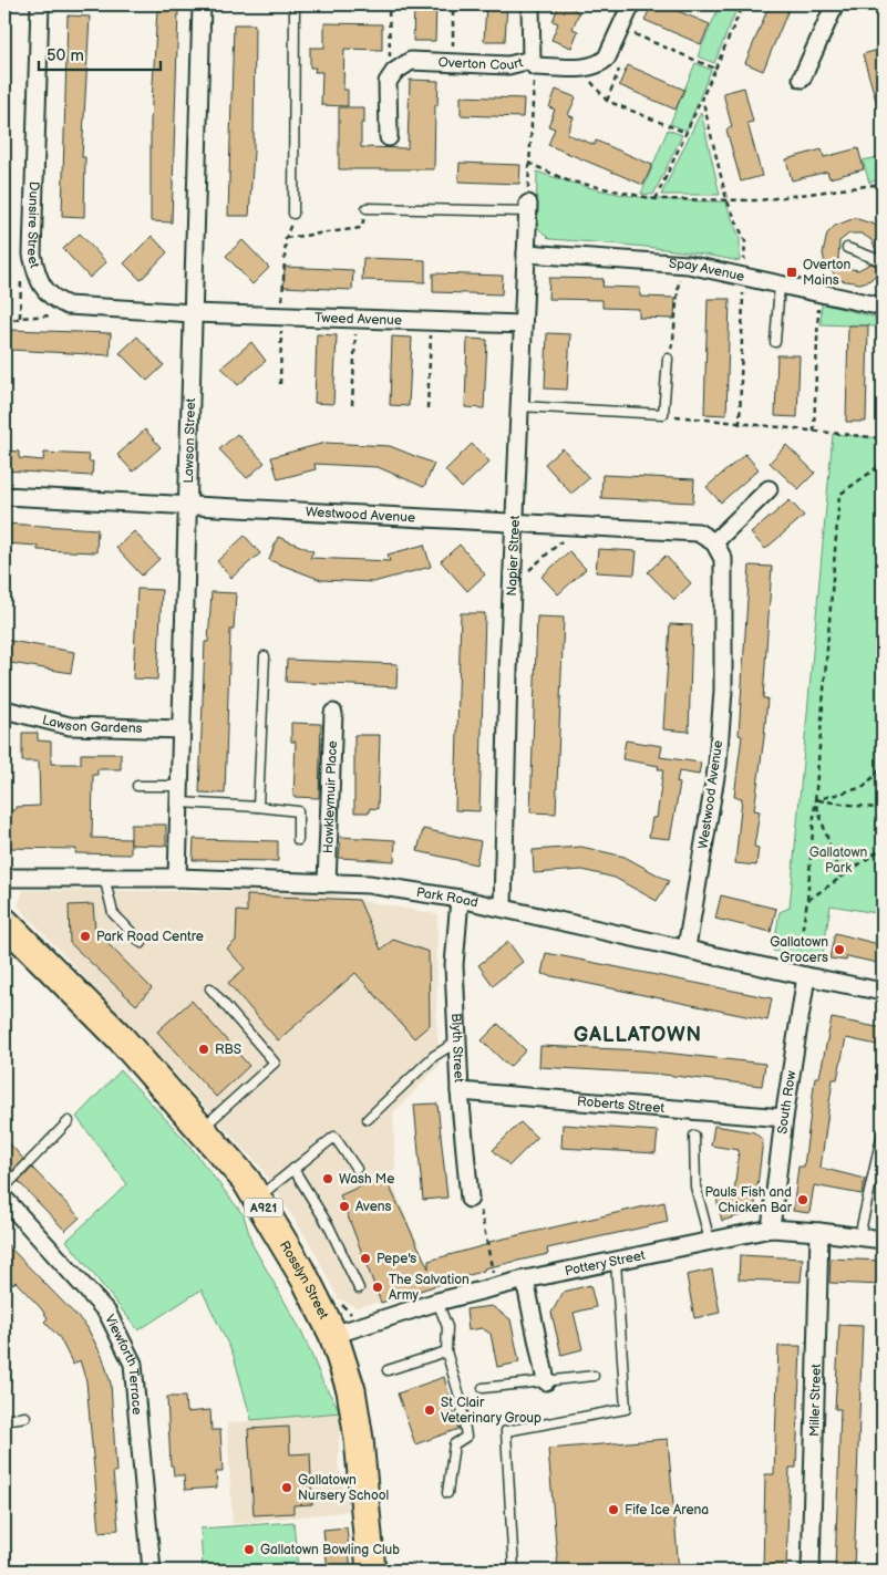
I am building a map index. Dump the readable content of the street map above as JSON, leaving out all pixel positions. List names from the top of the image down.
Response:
{
  "streets": {
    "main road": ["A921", "Rosslyn Street"],
    "street": [
      "Overton Court",
      "Dunsire Street",
      "Spay Avenue",
      "Tweed Avenue",
      "Lawson Street",
      "Westwood Avenue",
      "Napier Street",
      "Lawson Gardens",
      "Hawkleymuir Place",
      "Park Road",
      "Blyth Street",
      "South Row",
      "Roberts Street",
      "Pottery Street",
      "Viewforth Terrace",
      "Miller Street"
    ]
  },
  "crossings": [
    ["Spay Avenue", "Napier Street"],
    ["Tweed Avenue", "Lawson Street"],
    ["Tweed Avenue", "Napier Street"],
    ["Lawson Street", "Westwood Avenue"],
    ["Lawson Street", "Lawson Gardens"],
    ["Lawson Street", "Park Road"],
    ["Westwood Avenue", "Napier Street"],
    ["Westwood Avenue", "Park Road"],
    ["Napier Street", "Park Road"],
    ["Hawkleymuir Place", "Park Road"],
    ["Park Road", "Blyth Street"],
    ["Park Road", "South Row"],
    ["Blyth Street", "Roberts Street"],
    ["South Row", "Roberts Street"],
    ["South Row", "Pottery Street"],
    ["Pottery Street", "Rosslyn Street"],
    ["Pottery Street", "Miller Street"]
  ],
  "districts": ["GALLATOWN"],
  "parks": ["Gallatown Park"],
  "places": {
    "transit": ["Overton Mains"],
    "other": [
      "Park Road Centre",
      "Gallatown Grocers",
      "RBS",
      "Wash Me",
      "Pauls Fish and Chicken Bar",
      "Avens",
      "Pepe's",
      "The Salvation Army",
      "St Clair Veterinary Group",
      "Gallatown Nursery School",
      "Fife Ice Arena",
      "Gallatown Bowling Club"
    ]
  },
  "scale_bar": "50 m"
}
